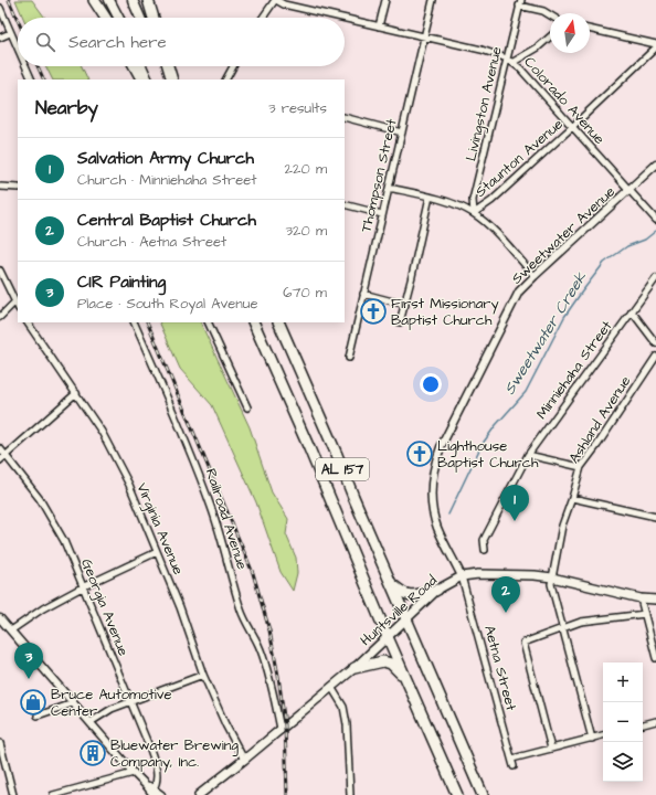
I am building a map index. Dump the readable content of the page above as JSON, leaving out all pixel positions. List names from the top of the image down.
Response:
{
  "streets": {
    "highway": ["AL 157"],
    "main road": ["Huntsville Road"],
    "street": [
      "Colorado Avenue",
      "Livingston Avenue",
      "Staunton Avenue",
      "Thompson Street",
      "Sweetwater Avenue",
      "Minniehaha Street",
      "Ashland Avenue",
      "Railroad Avenue",
      "Virginia Avenue",
      "Georgia Avenue",
      "Aetna Street"
    ]
  },
  "crossings": [
    ["Colorado Avenue", "Livingston Avenue"],
    ["Colorado Avenue", "Staunton Avenue"],
    ["Colorado Avenue", "Thompson Street"],
    ["Colorado Avenue", "Sweetwater Avenue"],
    ["Livingston Avenue", "Staunton Avenue"],
    ["Sweetwater Avenue", "Huntsville Road"],
    ["Sweetwater Avenue", "Aetna Street"],
    ["Ashland Avenue", "Huntsville Road"],
    ["AL 157", "Huntsville Road"],
    ["Railroad Avenue", "Huntsville Road"],
    ["Virginia Avenue", "Huntsville Road"],
    ["Huntsville Road", "Aetna Street"]
  ],
  "water": ["Sweetwater Creek"],
  "places": {
    "church": ["First Missionary Baptist Church", "Lighthouse Baptist Church"],
    "shop": ["Bruce Automotive Center"],
    "building": ["Bluewater Brewing Company, Inc."]
  },
  "north": "top",
  "page": {
    "search": "Search here",
    "heading": ["Nearby", "3 results"],
    "list": [
      {
        "mark": "1",
        "name": "Salvation Army Church",
        "note": "Church · Minniehaha Street",
        "value": "220 m"
      },
      {
        "mark": "2",
        "name": "Central Baptist Church",
        "note": "Church · Aetna Street",
        "value": "320 m"
      },
      {
        "mark": "3",
        "name": "CIR Painting",
        "note": "Place · South Royal Avenue",
        "value": "670 m"
      }
    ],
    "pins": ["1", "2", "3"],
    "map_buttons": ["+", "−"]
  }
}
